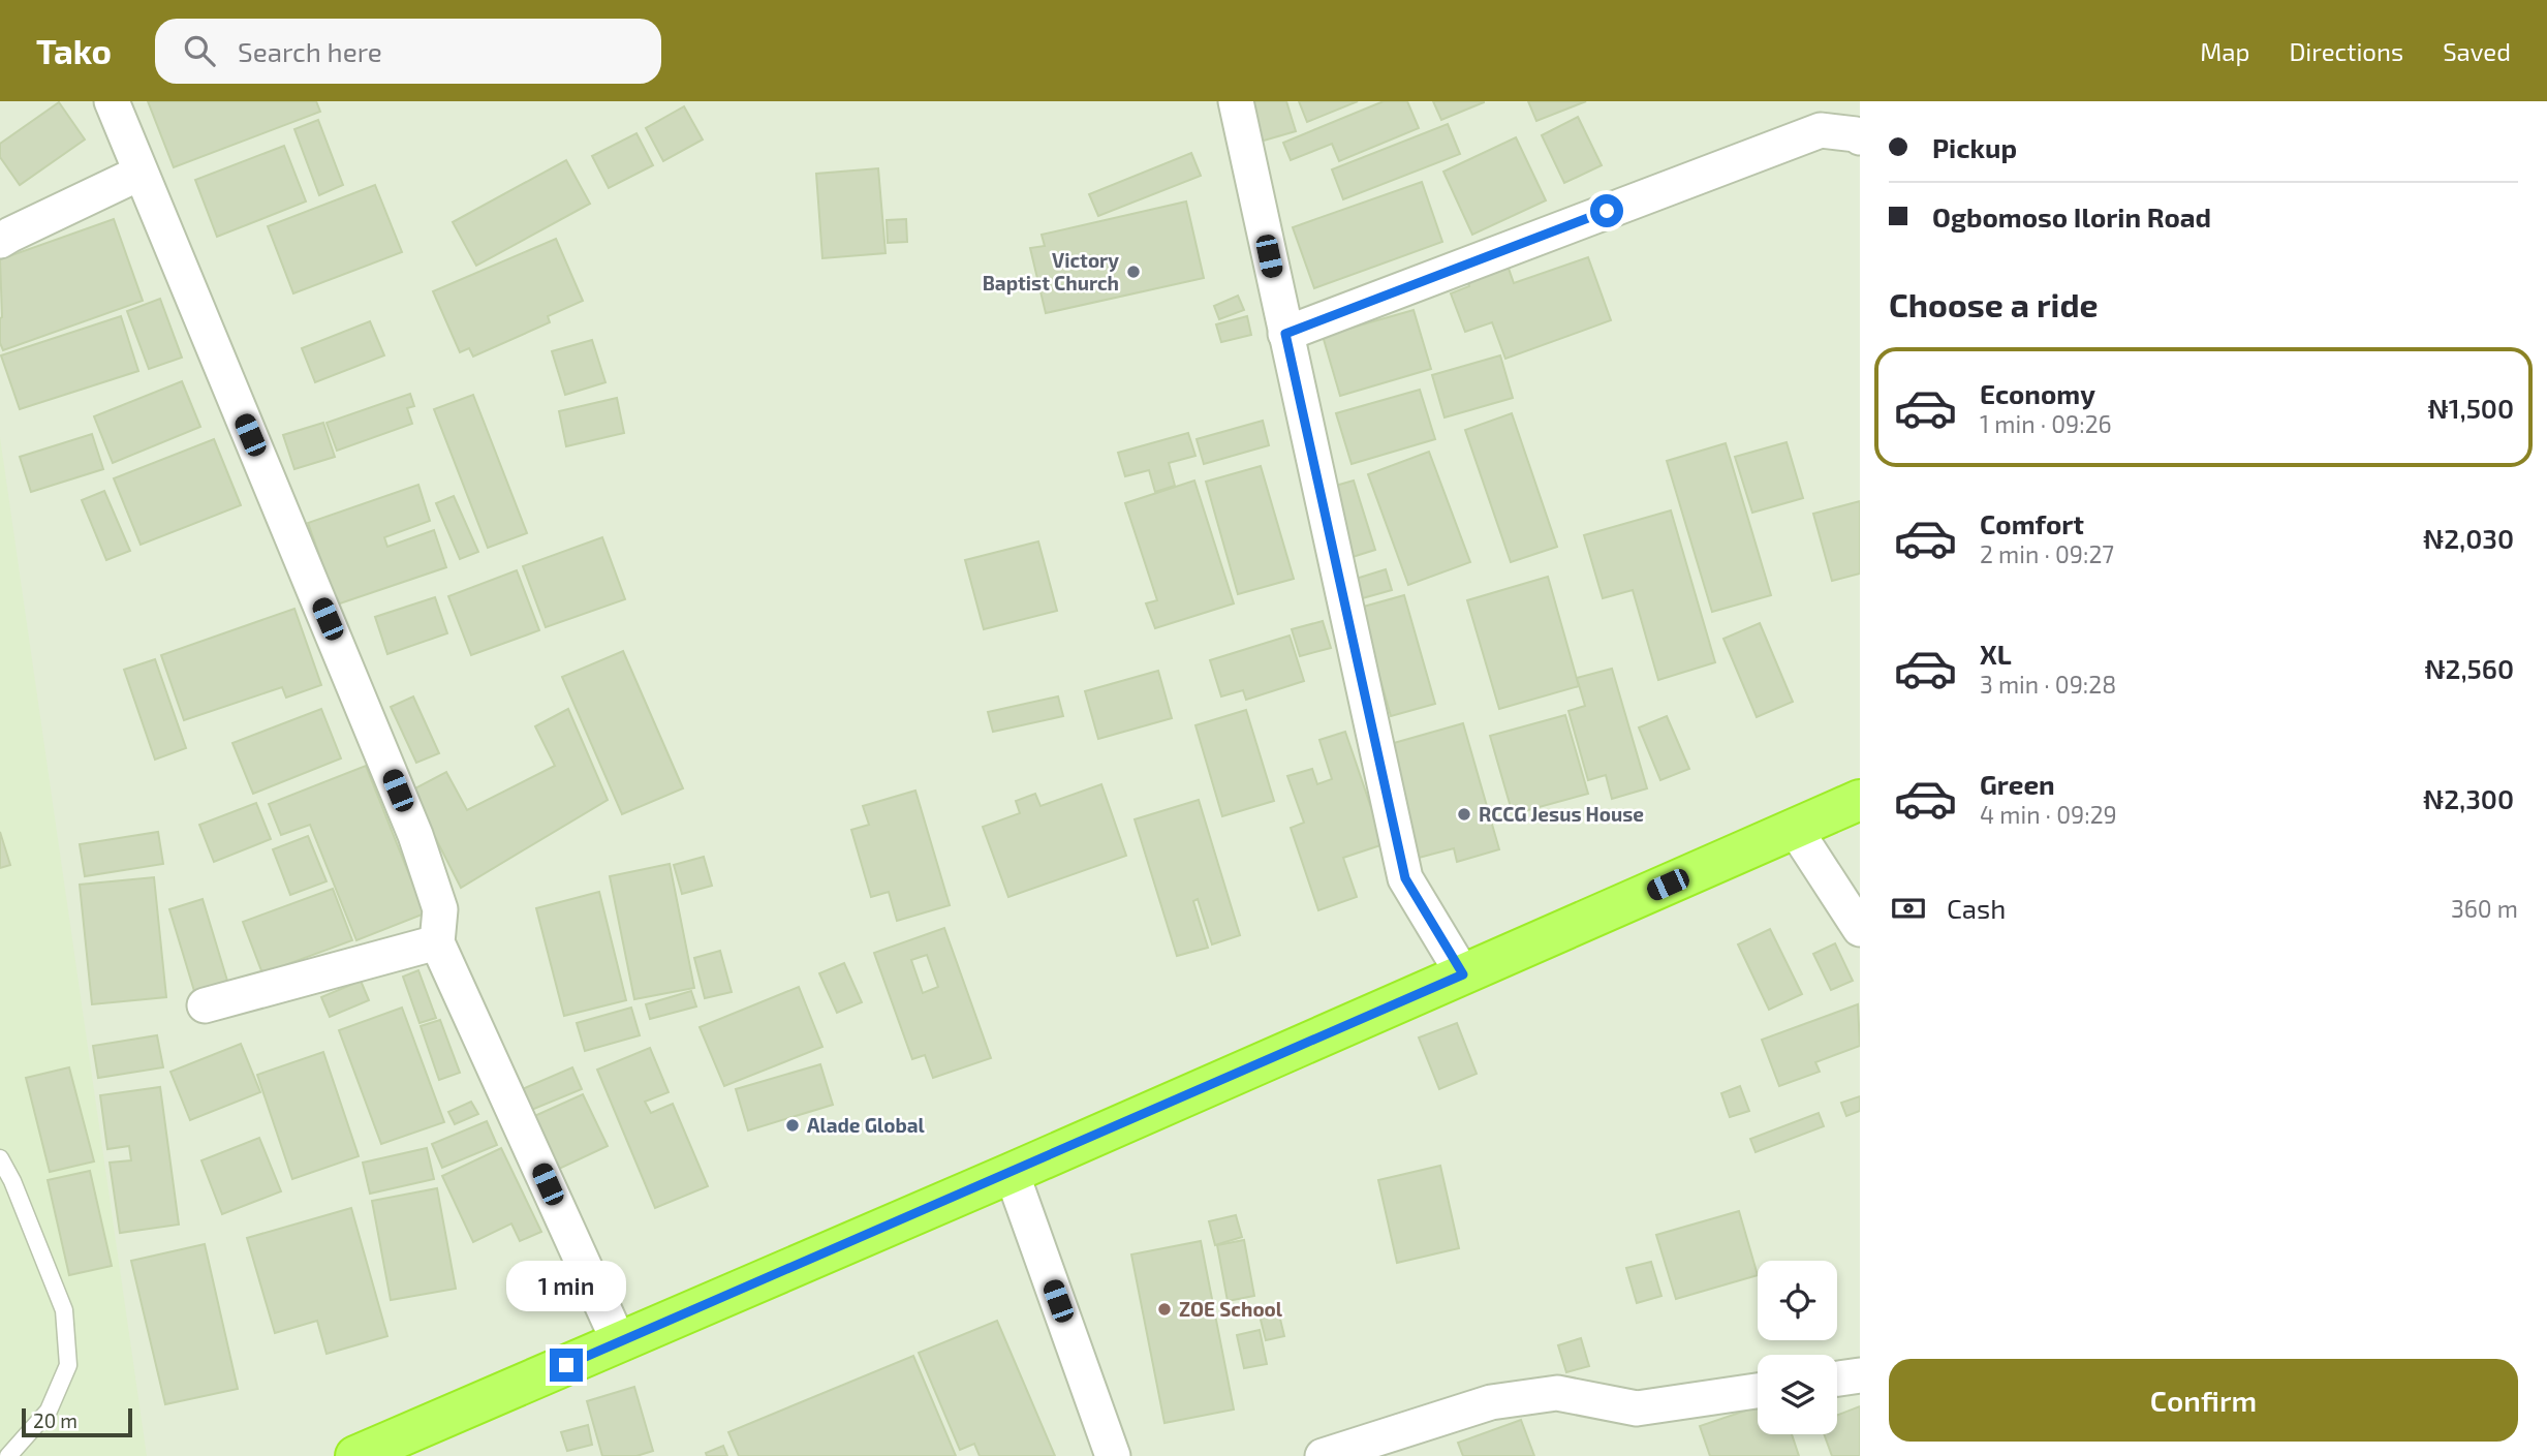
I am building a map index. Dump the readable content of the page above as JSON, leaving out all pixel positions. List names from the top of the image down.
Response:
{
  "places": [
    "Victory Baptist Church",
    "RCCG Jesus House",
    "Alade Global",
    "ZOE School"
  ],
  "scale_bar": "20 m",
  "page": {
    "header": "Tako",
    "search": "Search here",
    "nav": ["Map", "Directions", "Saved"],
    "banner": ["Pickup", "Ogbomoso Ilorin Road"],
    "heading": "Choose a ride",
    "list": [
      {
        "name": "Economy",
        "note": "1 min · 09:26",
        "value": "₦1,500"
      },
      {
        "name": "Comfort",
        "note": "2 min · 09:27",
        "value": "₦2,030"
      },
      {
        "name": "XL",
        "note": "3 min · 09:28",
        "value": "₦2,560"
      },
      {
        "name": "Green",
        "note": "4 min · 09:29",
        "value": "₦2,300"
      }
    ],
    "pay": ["Cash", "360 m"],
    "bubble": "1 min",
    "buttons": "Confirm",
    "scale": "20 m"
  }
}
